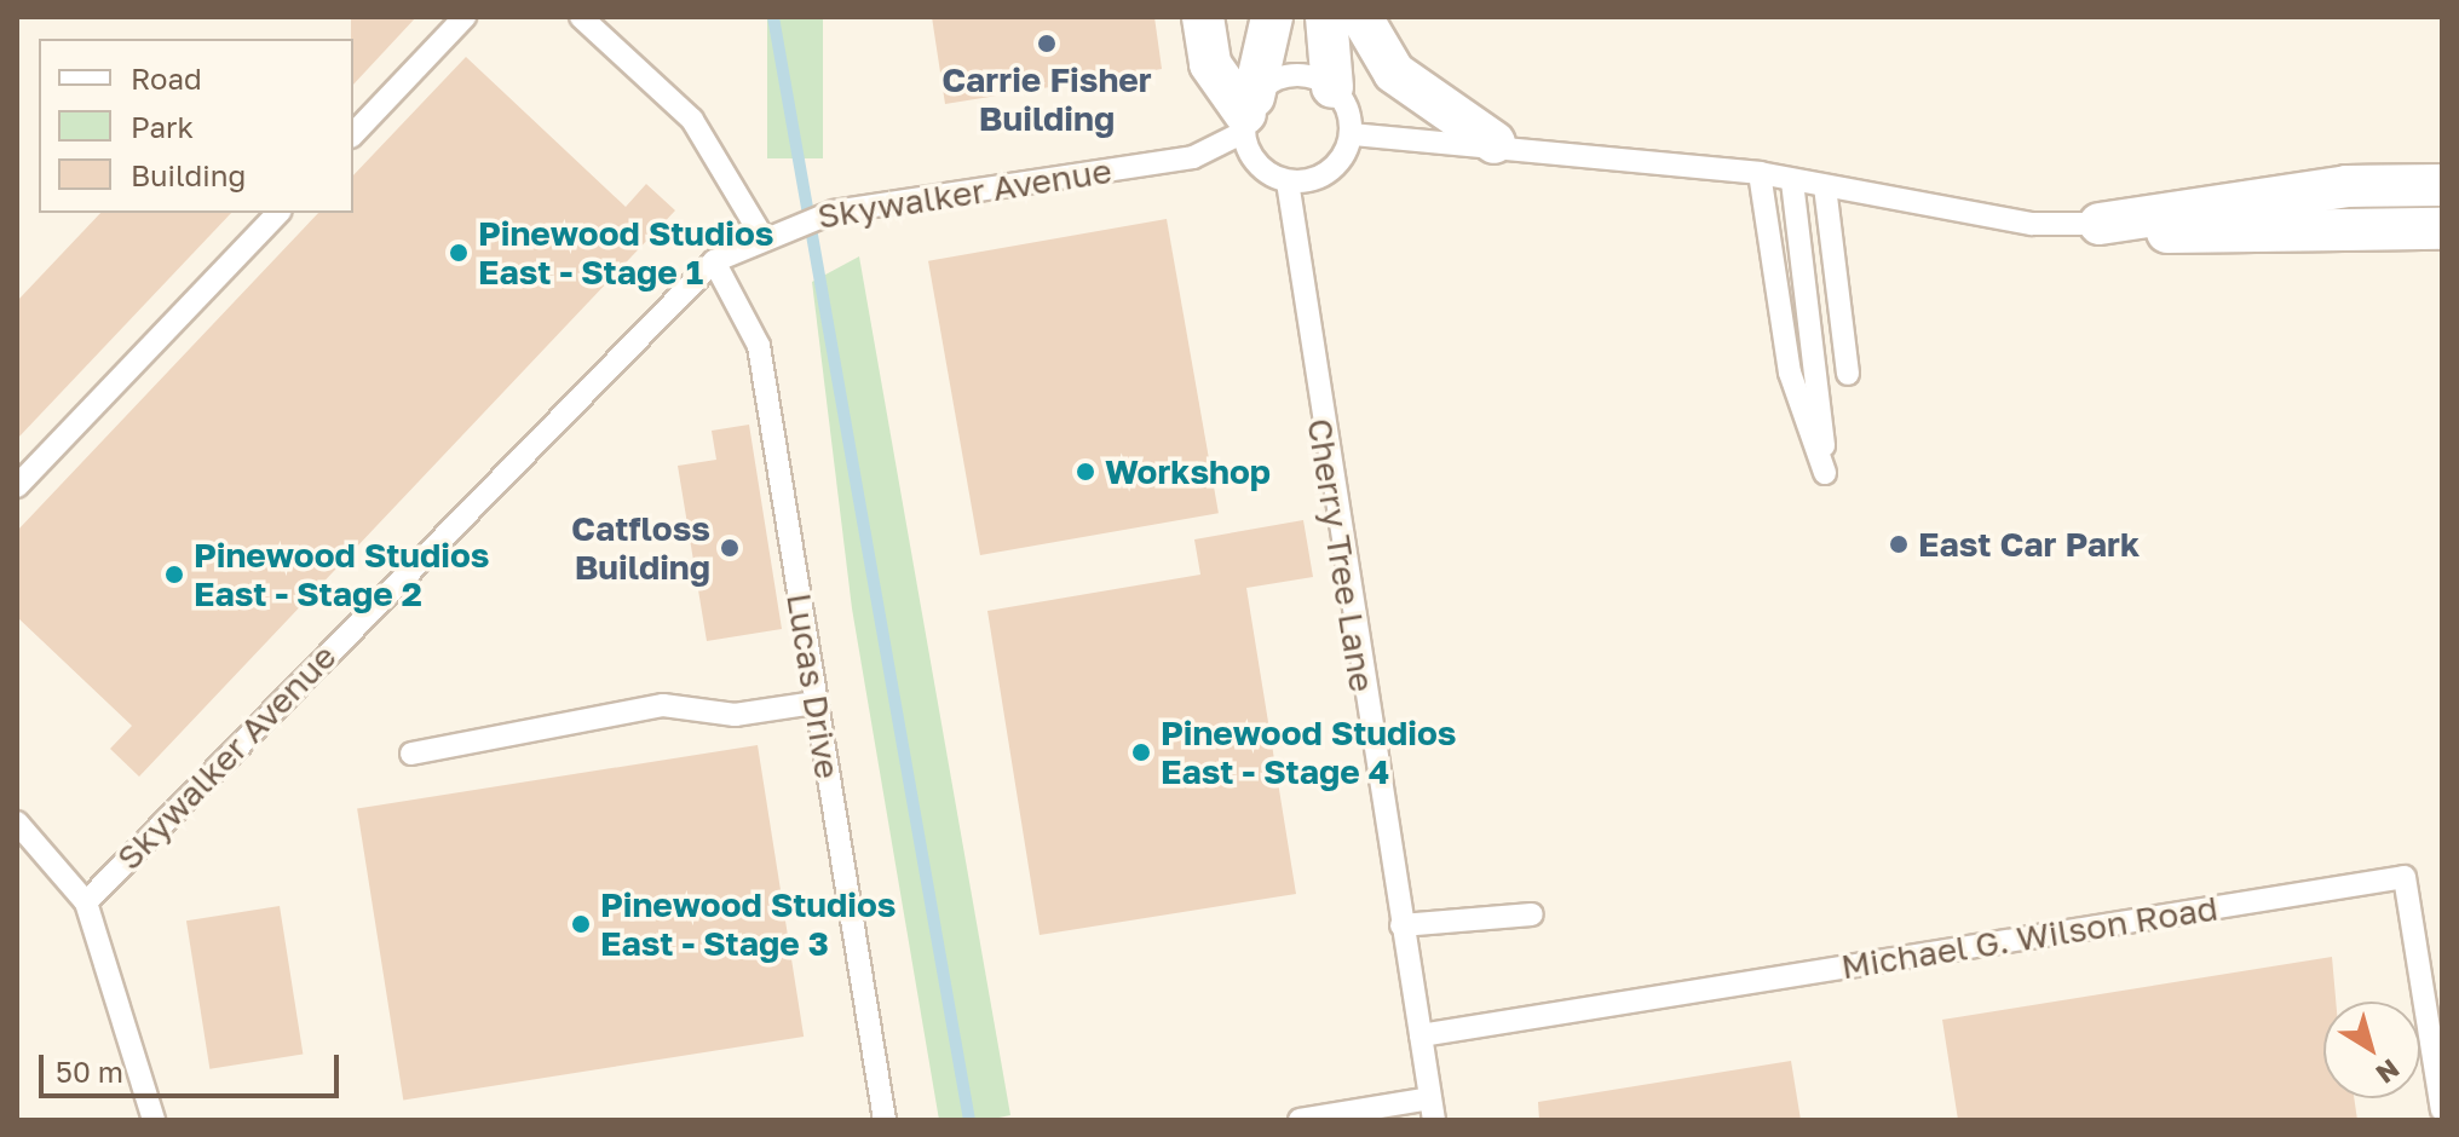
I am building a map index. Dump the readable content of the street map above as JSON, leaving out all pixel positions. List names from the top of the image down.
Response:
{
  "streets": {
    "lane": [
      "Skywalker Avenue",
      "Cherry Tree Lane",
      "Lucas Drive",
      "Michael G. Wilson Road"
    ]
  },
  "crossings": [
    ["Skywalker Avenue", "Cherry Tree Lane"],
    ["Skywalker Avenue", "Lucas Drive"],
    ["Cherry Tree Lane", "Michael G. Wilson Road"]
  ],
  "places": [
    "Carrie Fisher Building",
    "Pinewood Studios East - Stage 1",
    "Workshop",
    "East Car Park",
    "Catfloss Building",
    "Pinewood Studios East - Stage 2",
    "Pinewood Studios East - Stage 4",
    "Pinewood Studios East - Stage 3"
  ],
  "legend": ["Road", "Park", "Building"],
  "scale_bar": "50 m",
  "north": "bottom right"
}
